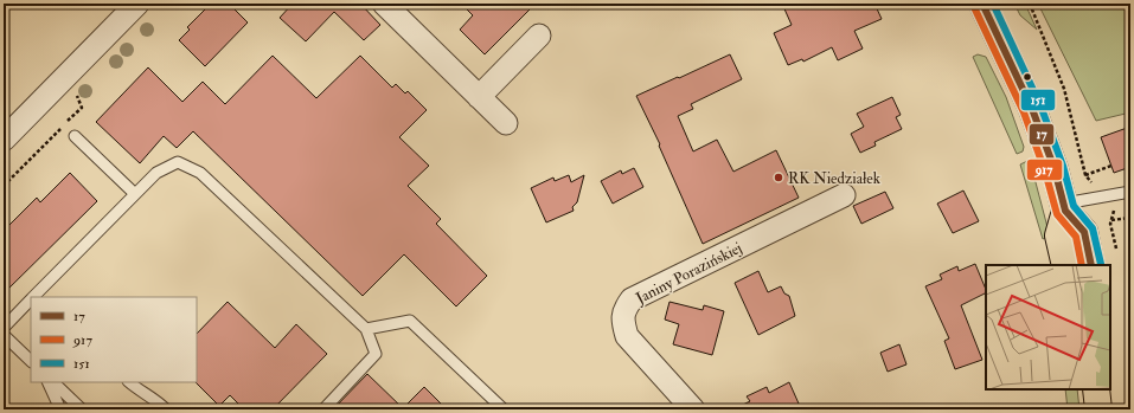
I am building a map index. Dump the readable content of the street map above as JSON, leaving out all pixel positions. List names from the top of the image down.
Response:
{
  "streets": {
    "street": ["Janiny Porazińskiej"]
  },
  "places": ["RK Niedziałek"],
  "lines": ["transit line 17", "transit line 151", "transit line 917"],
  "legend": ["17", "917", "151"]
}
